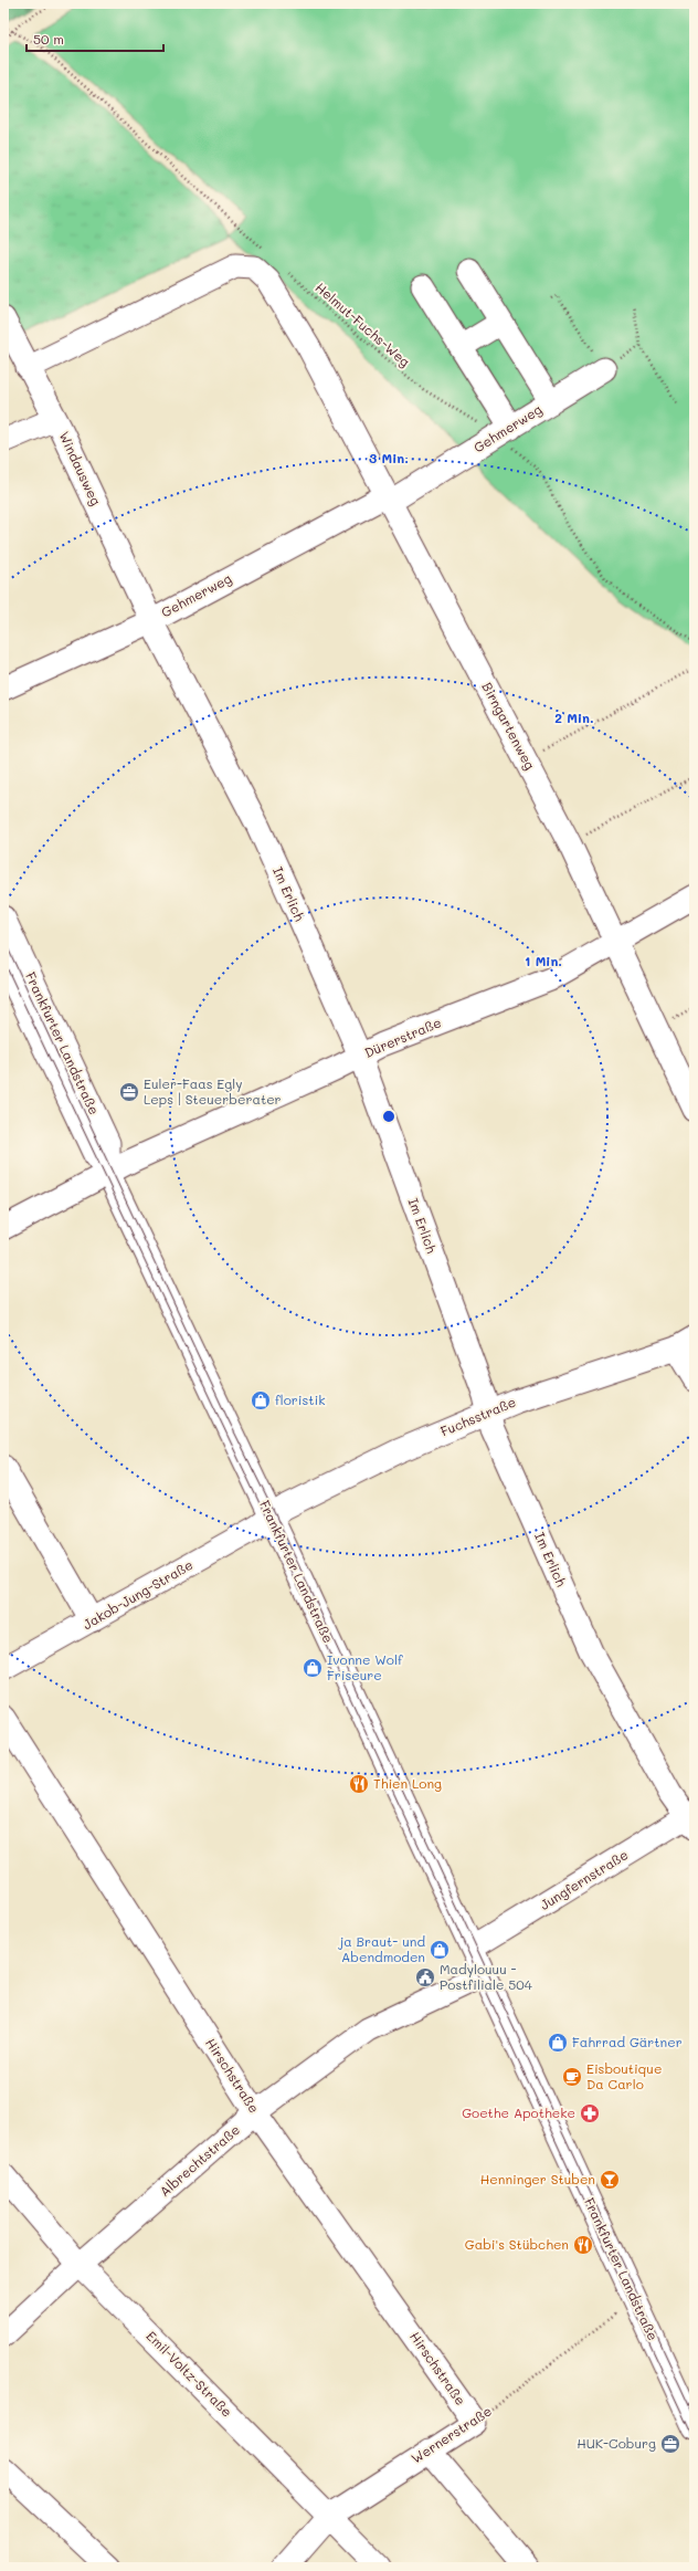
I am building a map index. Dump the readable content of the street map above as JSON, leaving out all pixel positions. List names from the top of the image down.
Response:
{
  "streets": {
    "street": [
      "Gehmerweg",
      "Windausweg",
      "Birngartenweg",
      "Im Erlich",
      "Dürerstraße",
      "Frankfurter Landstraße",
      "Fuchsstraße",
      "Jakob-Jung-Straße",
      "Jungfernstraße",
      "Hirschstraße",
      "Albrechtstraße",
      "Emil-Voltz-Straße",
      "Wernerstraße"
    ],
    "path": ["Helmut-Fuchs-Weg"]
  },
  "crossings": [
    ["Helmut-Fuchs-Weg", "Gehmerweg"],
    ["Gehmerweg", "Windausweg"],
    ["Gehmerweg", "Birngartenweg"],
    ["Gehmerweg", "Im Erlich"],
    ["Windausweg", "Birngartenweg"],
    ["Windausweg", "Im Erlich"],
    ["Birngartenweg", "Dürerstraße"],
    ["Im Erlich", "Dürerstraße"],
    ["Im Erlich", "Fuchsstraße"],
    ["Im Erlich", "Jungfernstraße"],
    ["Dürerstraße", "Frankfurter Landstraße"],
    ["Frankfurter Landstraße", "Fuchsstraße"],
    ["Frankfurter Landstraße", "Jakob-Jung-Straße"],
    ["Frankfurter Landstraße", "Jungfernstraße"],
    ["Frankfurter Landstraße", "Albrechtstraße"],
    ["Fuchsstraße", "Jakob-Jung-Straße"],
    ["Hirschstraße", "Albrechtstraße"],
    ["Hirschstraße", "Wernerstraße"],
    ["Albrechtstraße", "Emil-Voltz-Straße"],
    ["Emil-Voltz-Straße", "Wernerstraße"]
  ],
  "places": {
    "office": ["Euler-Faas Egly Leps | Steuerberater", "HUK-Coburg"],
    "shop": [
      "floristik",
      "Ivonne Wolf Friseure",
      "ja Braut- und Abendmoden",
      "Fahrrad Gärtner"
    ],
    "restaurant": ["Thien Long", "Gabi's Stübchen"],
    "public building": ["Madylouuu - Postfiliale 504"],
    "cafe": ["Eisboutique Da Carlo"],
    "pharmacy": ["Goethe Apotheke"],
    "bar": ["Henninger Stuben"]
  },
  "scale_bar": "50 m",
  "rings": ["3 Min.", "2 Min.", "1 Min."]
}
